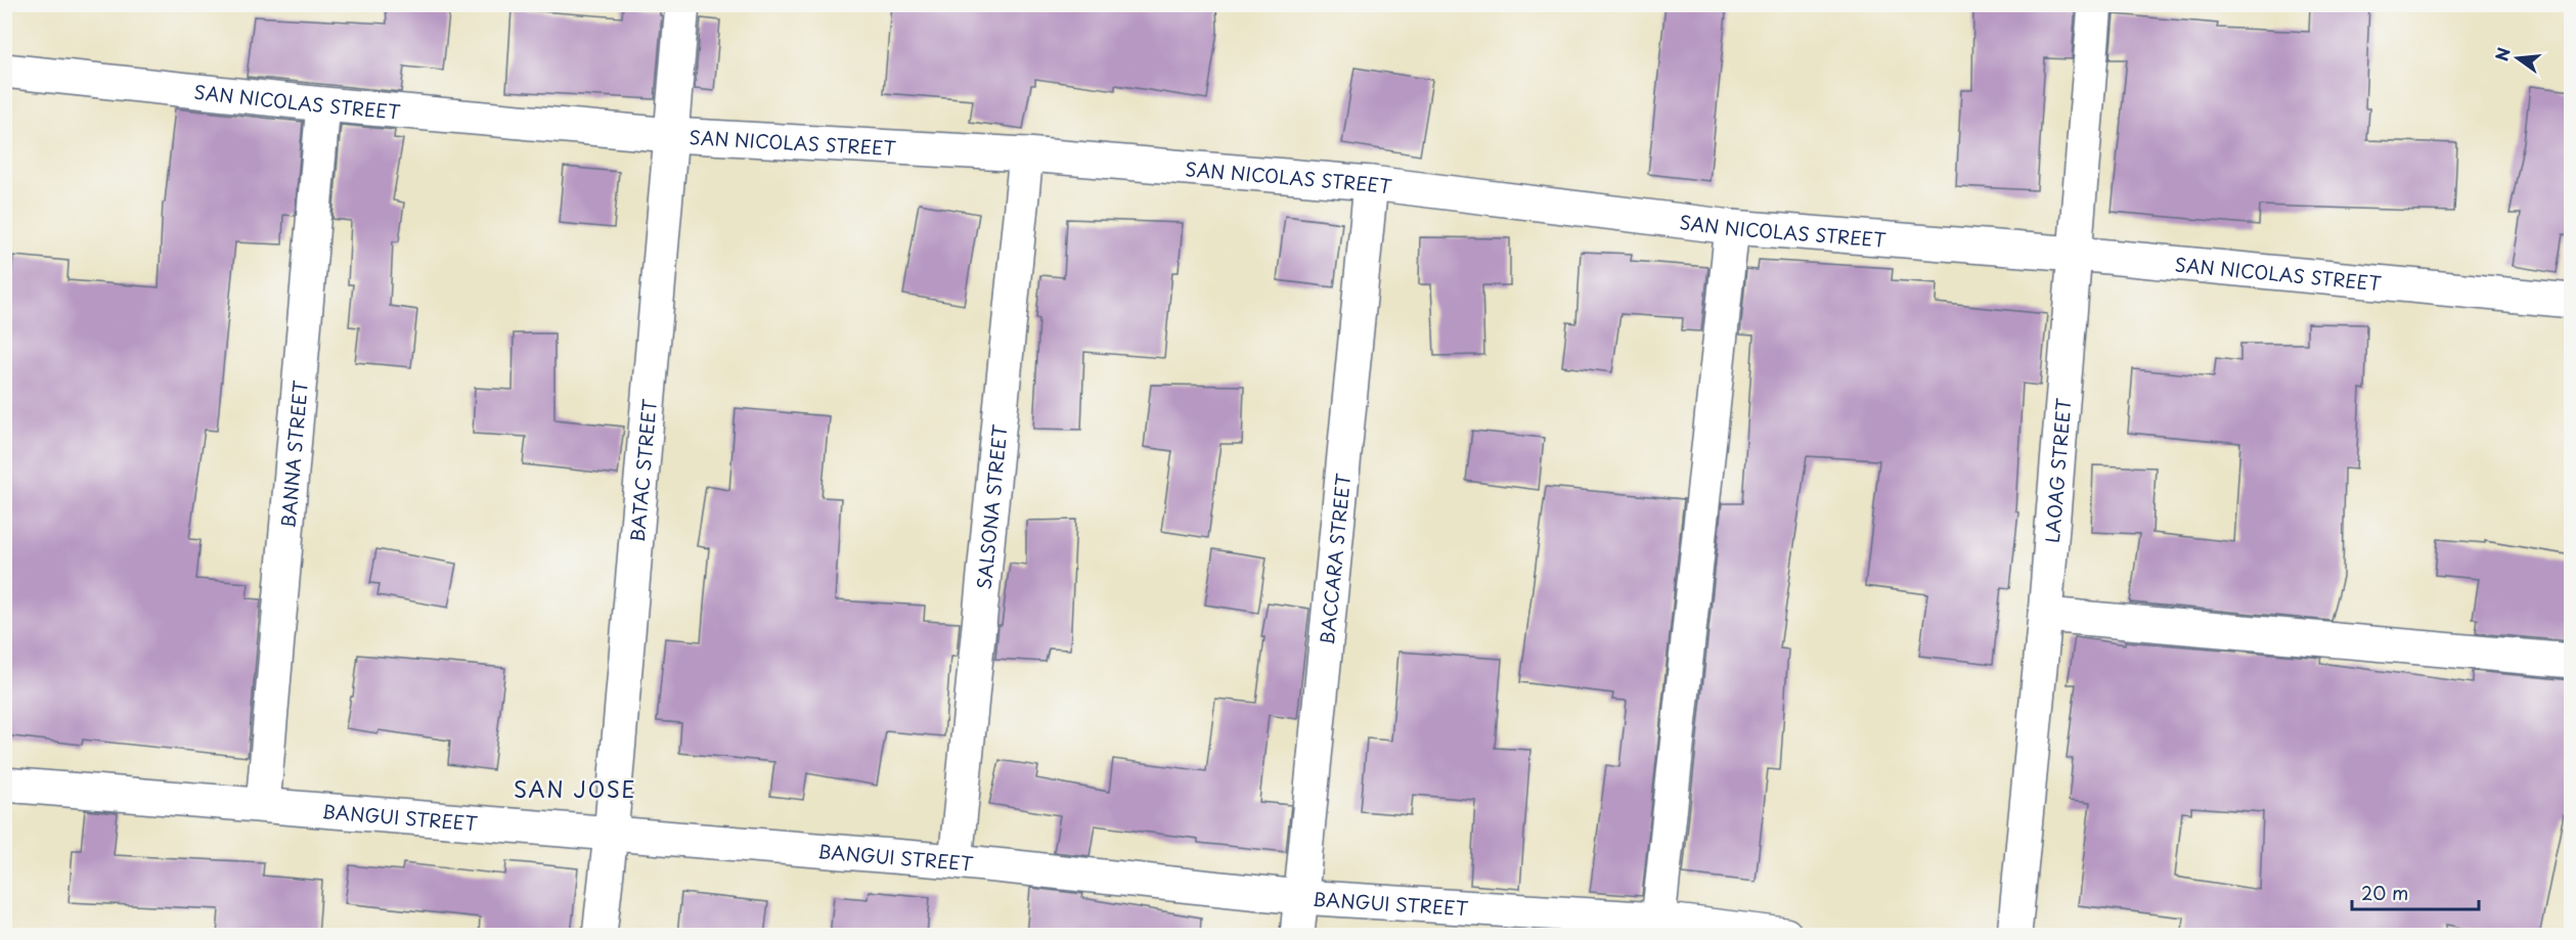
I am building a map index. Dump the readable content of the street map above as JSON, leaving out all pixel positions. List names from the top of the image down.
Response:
{
  "streets": {
    "street": [
      "SAN NICOLAS STREET",
      "BANNA STREET",
      "BATAC STREET",
      "LAOAG STREET",
      "SALSONA STREET",
      "BACCARA STREET",
      "BANGUI STREET"
    ]
  },
  "crossings": [
    ["SAN NICOLAS STREET", "BANNA STREET"],
    ["SAN NICOLAS STREET", "BATAC STREET"],
    ["SAN NICOLAS STREET", "LAOAG STREET"],
    ["SAN NICOLAS STREET", "SALSONA STREET"],
    ["SAN NICOLAS STREET", "BACCARA STREET"],
    ["BANNA STREET", "BANGUI STREET"],
    ["BATAC STREET", "BANGUI STREET"],
    ["SALSONA STREET", "BANGUI STREET"],
    ["BACCARA STREET", "BANGUI STREET"]
  ],
  "districts": ["SAN JOSE"],
  "scale_bar": "20 m",
  "north": "left"
}
